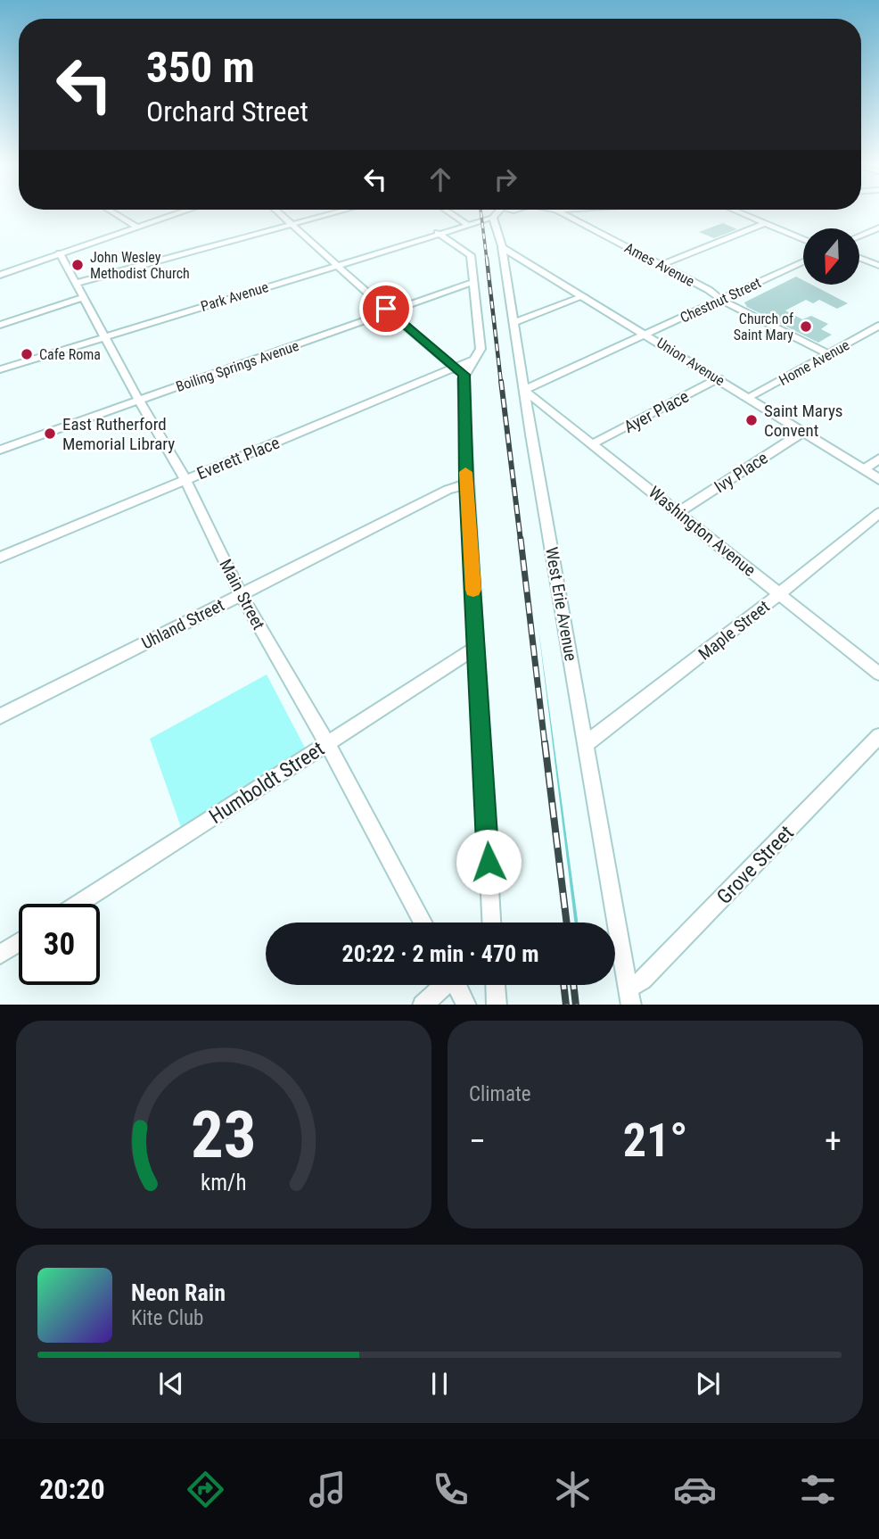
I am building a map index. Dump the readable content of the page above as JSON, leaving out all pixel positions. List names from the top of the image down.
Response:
{
  "streets": {
    "main road": ["Union Avenue", "West Erie Avenue"],
    "street": [
      "Ames Avenue",
      "Park Avenue",
      "Chestnut Street",
      "Home Avenue",
      "Boiling Springs Avenue",
      "Ayer Place",
      "Everett Place",
      "Ivy Place",
      "Washington Avenue",
      "Main Street",
      "Uhland Street",
      "Maple Street",
      "Humboldt Street",
      "Grove Street"
    ]
  },
  "crossings": [
    ["Ames Avenue", "Chestnut Street"],
    ["Ames Avenue", "Home Avenue"],
    ["Park Avenue", "Main Street"],
    ["Park Avenue", "West Erie Avenue"],
    ["Chestnut Street", "Union Avenue"],
    ["Chestnut Street", "Washington Avenue"],
    ["Chestnut Street", "West Erie Avenue"],
    ["Union Avenue", "Home Avenue"],
    ["Union Avenue", "Ayer Place"],
    ["Union Avenue", "Ivy Place"],
    ["Union Avenue", "West Erie Avenue"],
    ["Boiling Springs Avenue", "Main Street"],
    ["Ayer Place", "Washington Avenue"],
    ["Everett Place", "Main Street"],
    ["Ivy Place", "Washington Avenue"],
    ["Washington Avenue", "West Erie Avenue"],
    ["Washington Avenue", "Maple Street"],
    ["Main Street", "Uhland Street"],
    ["Main Street", "Humboldt Street"],
    ["West Erie Avenue", "Maple Street"],
    ["West Erie Avenue", "Grove Street"]
  ],
  "places": [
    "John Wesley Methodist Church",
    "Church of Saint Mary",
    "Cafe Roma",
    "Saint Marys Convent",
    "East Rutherford Memorial Library"
  ],
  "north": "bottom",
  "page": {
    "turn": ["350 m", "Orchard Street"],
    "limit": "30",
    "trip": "20:22 · 2 min · 470 m",
    "tile": "Climate",
    "heat": ["−", "21°", "+"],
    "song": ["Neon Rain", "Kite Club"],
    "tabs": "20:20",
    "gauge": ["23", "km/h"]
  }
}
